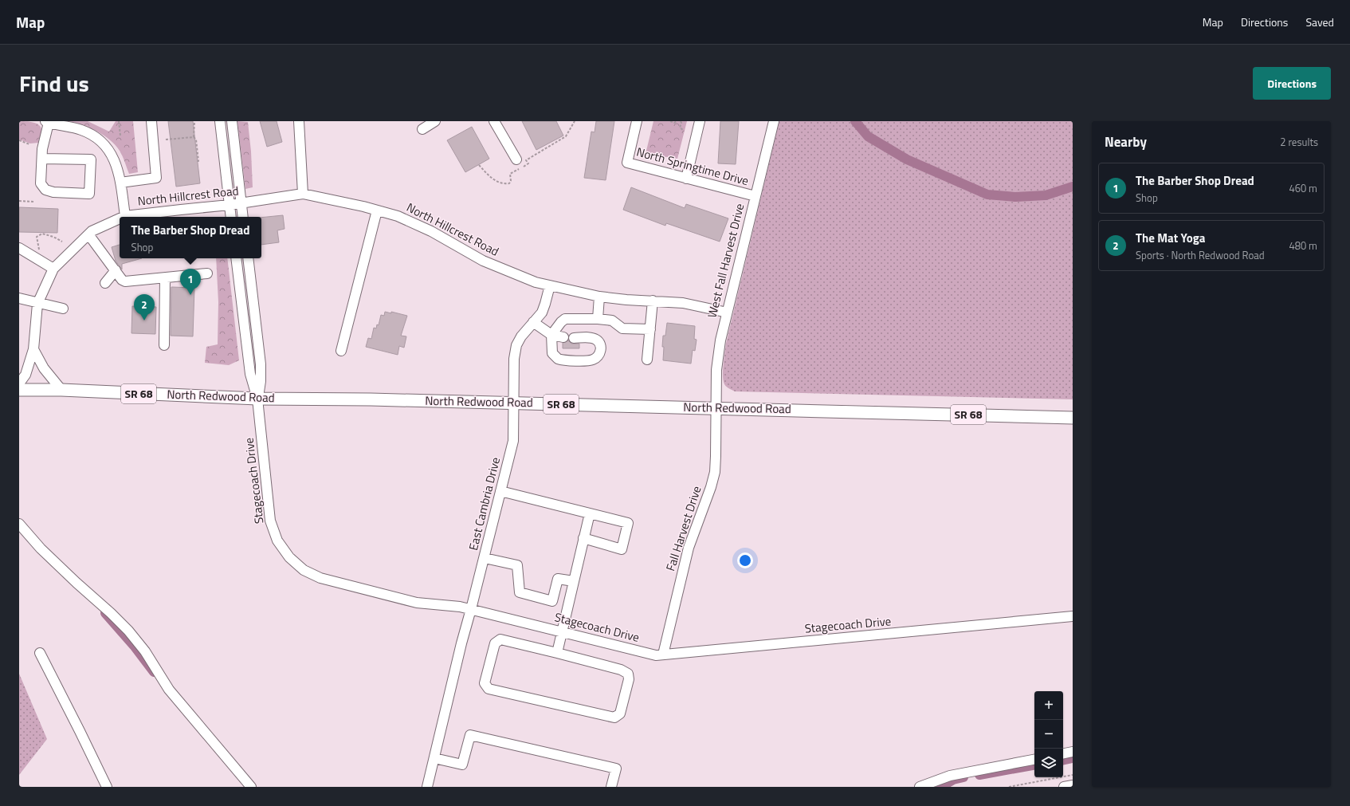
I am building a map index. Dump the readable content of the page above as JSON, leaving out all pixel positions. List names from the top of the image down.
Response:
{
  "streets": {
    "main road": ["SR 68", "North Redwood Road"],
    "street": [
      "North Springtime Drive",
      "North Hillcrest Road",
      "West Fall Harvest Drive",
      "Stagecoach Drive",
      "East Cambria Drive",
      "Fall Harvest Drive"
    ]
  },
  "crossings": [
    ["North Hillcrest Road", "East Cambria Drive"],
    ["West Fall Harvest Drive", "North Redwood Road"],
    ["West Fall Harvest Drive", "Fall Harvest Drive"],
    ["North Redwood Road", "Stagecoach Drive"],
    ["North Redwood Road", "East Cambria Drive"],
    ["North Redwood Road", "Fall Harvest Drive"],
    ["Stagecoach Drive", "East Cambria Drive"],
    ["Stagecoach Drive", "Fall Harvest Drive"]
  ],
  "page": {
    "header": "Map",
    "nav": ["Map", "Directions", "Saved"],
    "title": "Find us",
    "buttons": "Directions",
    "heading": ["Nearby", "2 results"],
    "list": [
      {
        "mark": "1",
        "name": "The Barber Shop Dread",
        "note": "Shop",
        "value": "460 m"
      },
      {
        "mark": "2",
        "name": "The Mat Yoga",
        "note": "Sports · North Redwood Road",
        "value": "480 m"
      }
    ],
    "popup": ["The Barber Shop Dread", "Shop"],
    "pins": ["1", "2"],
    "map_buttons": ["+", "−"]
  }
}
